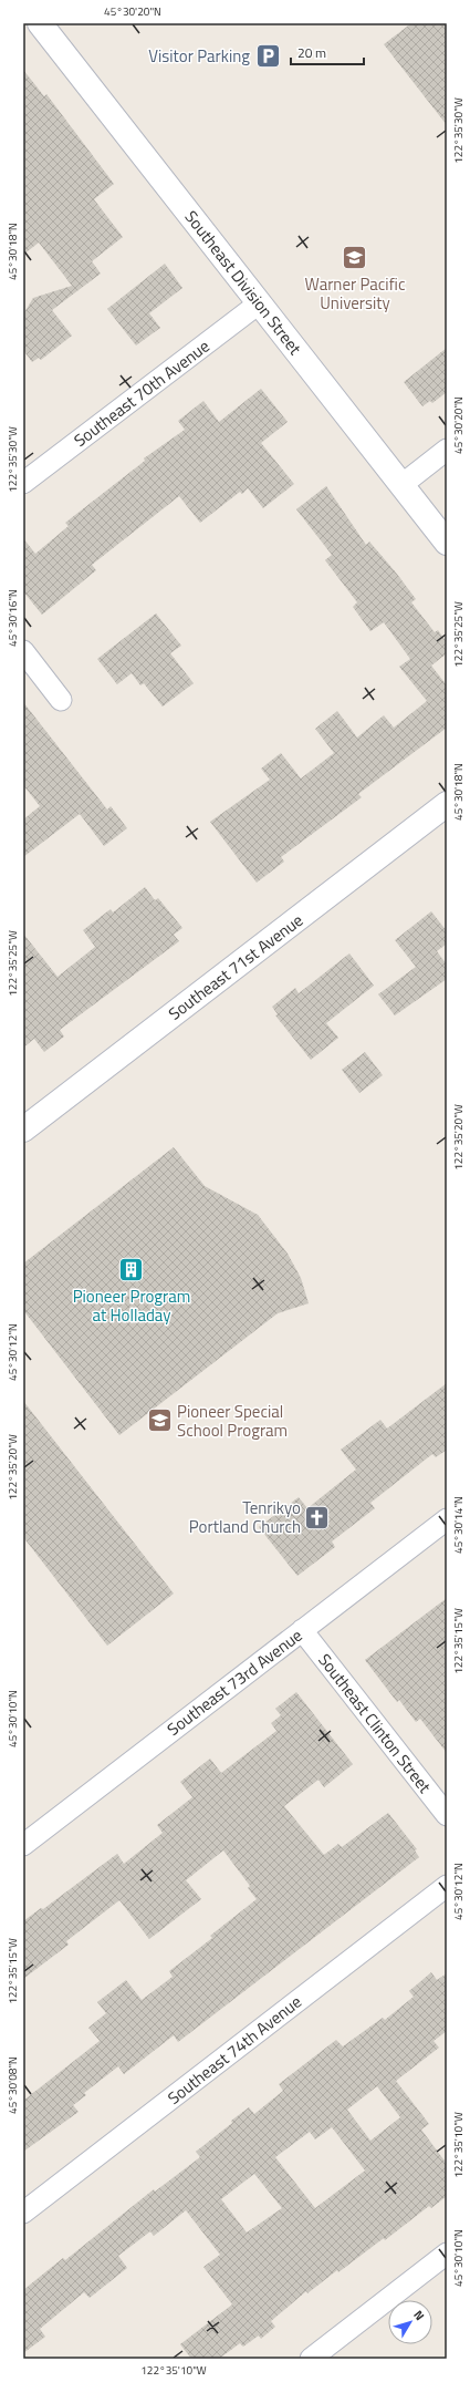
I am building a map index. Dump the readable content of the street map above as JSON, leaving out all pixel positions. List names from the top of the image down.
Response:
{
  "streets": {
    "main road": ["Southeast Division Street", "Southeast 71st Avenue"],
    "street": [
      "Southeast 70th Avenue",
      "Southeast 73rd Avenue",
      "Southeast Clinton Street",
      "Southeast 74th Avenue"
    ]
  },
  "crossings": [
    ["Southeast Division Street", "Southeast 70th Avenue"],
    ["Southeast 73rd Avenue", "Southeast Clinton Street"]
  ],
  "places": {
    "parking": ["Visitor Parking"],
    "school or university": ["Warner Pacific University", "Pioneer Special School Program"],
    "building": ["Pioneer Program at Holladay"],
    "church": ["Tenrikyo Portland Church"]
  },
  "scale_bar": "20 m",
  "north": "top right",
  "coordinates": [
    "45°30'20\"N",
    "122°35'30\"W",
    "45°30'18\"N",
    "45°30'16\"N",
    "122°35'25\"W",
    "122°35'20\"W",
    "45°30'12\"N",
    "45°30'14\"N",
    "122°35'15\"W",
    "45°30'10\"N",
    "45°30'08\"N",
    "122°35'10\"W"
  ]
}
